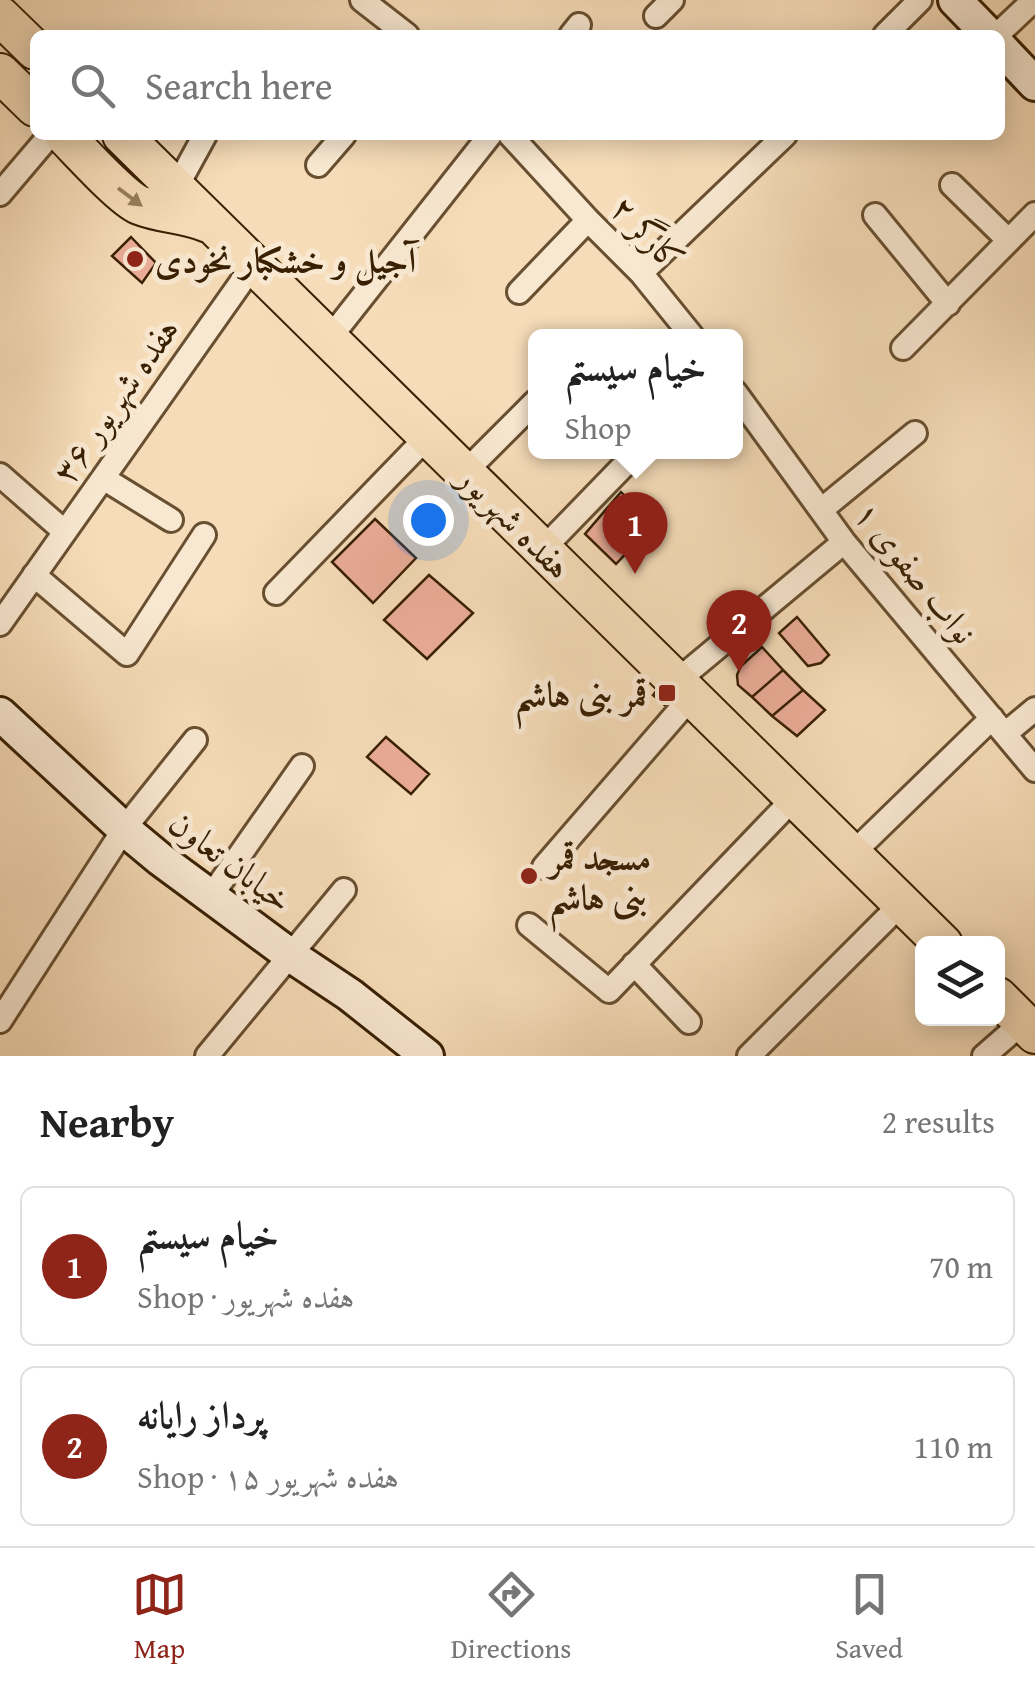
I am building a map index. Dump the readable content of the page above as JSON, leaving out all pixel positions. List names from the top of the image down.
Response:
{
  "streets": {
    "main road": ["هفده شهریور"],
    "street": [
      "کارگر ۲",
      "هفده شهریور ۳۶",
      "نواب صفوی ۱",
      "خیابان تعاون"
    ]
  },
  "crossings": [
    ["هفده شهریور ۳۶", "هفده شهریور"]
  ],
  "places": {
    "other": ["آجیل و خشکبار نخودی", "مسجد قمر بنی هاشم"],
    "transit": ["قمر بنی هاشم"]
  },
  "page": {
    "search": "Search here",
    "popup": ["خیام سیستم", "Shop"],
    "pins": ["1", "2"],
    "heading": ["Nearby", "2 results"],
    "list": [
      {
        "mark": "1",
        "name": "خیام سیستم",
        "note": "Shop · هفده شهریور",
        "value": "70 m"
      },
      {
        "mark": "2",
        "name": "پرداز رایانه",
        "note": "Shop · هفده شهریور ۱۵",
        "value": "110 m"
      }
    ],
    "nav": ["Map", "Directions", "Saved"]
  }
}
